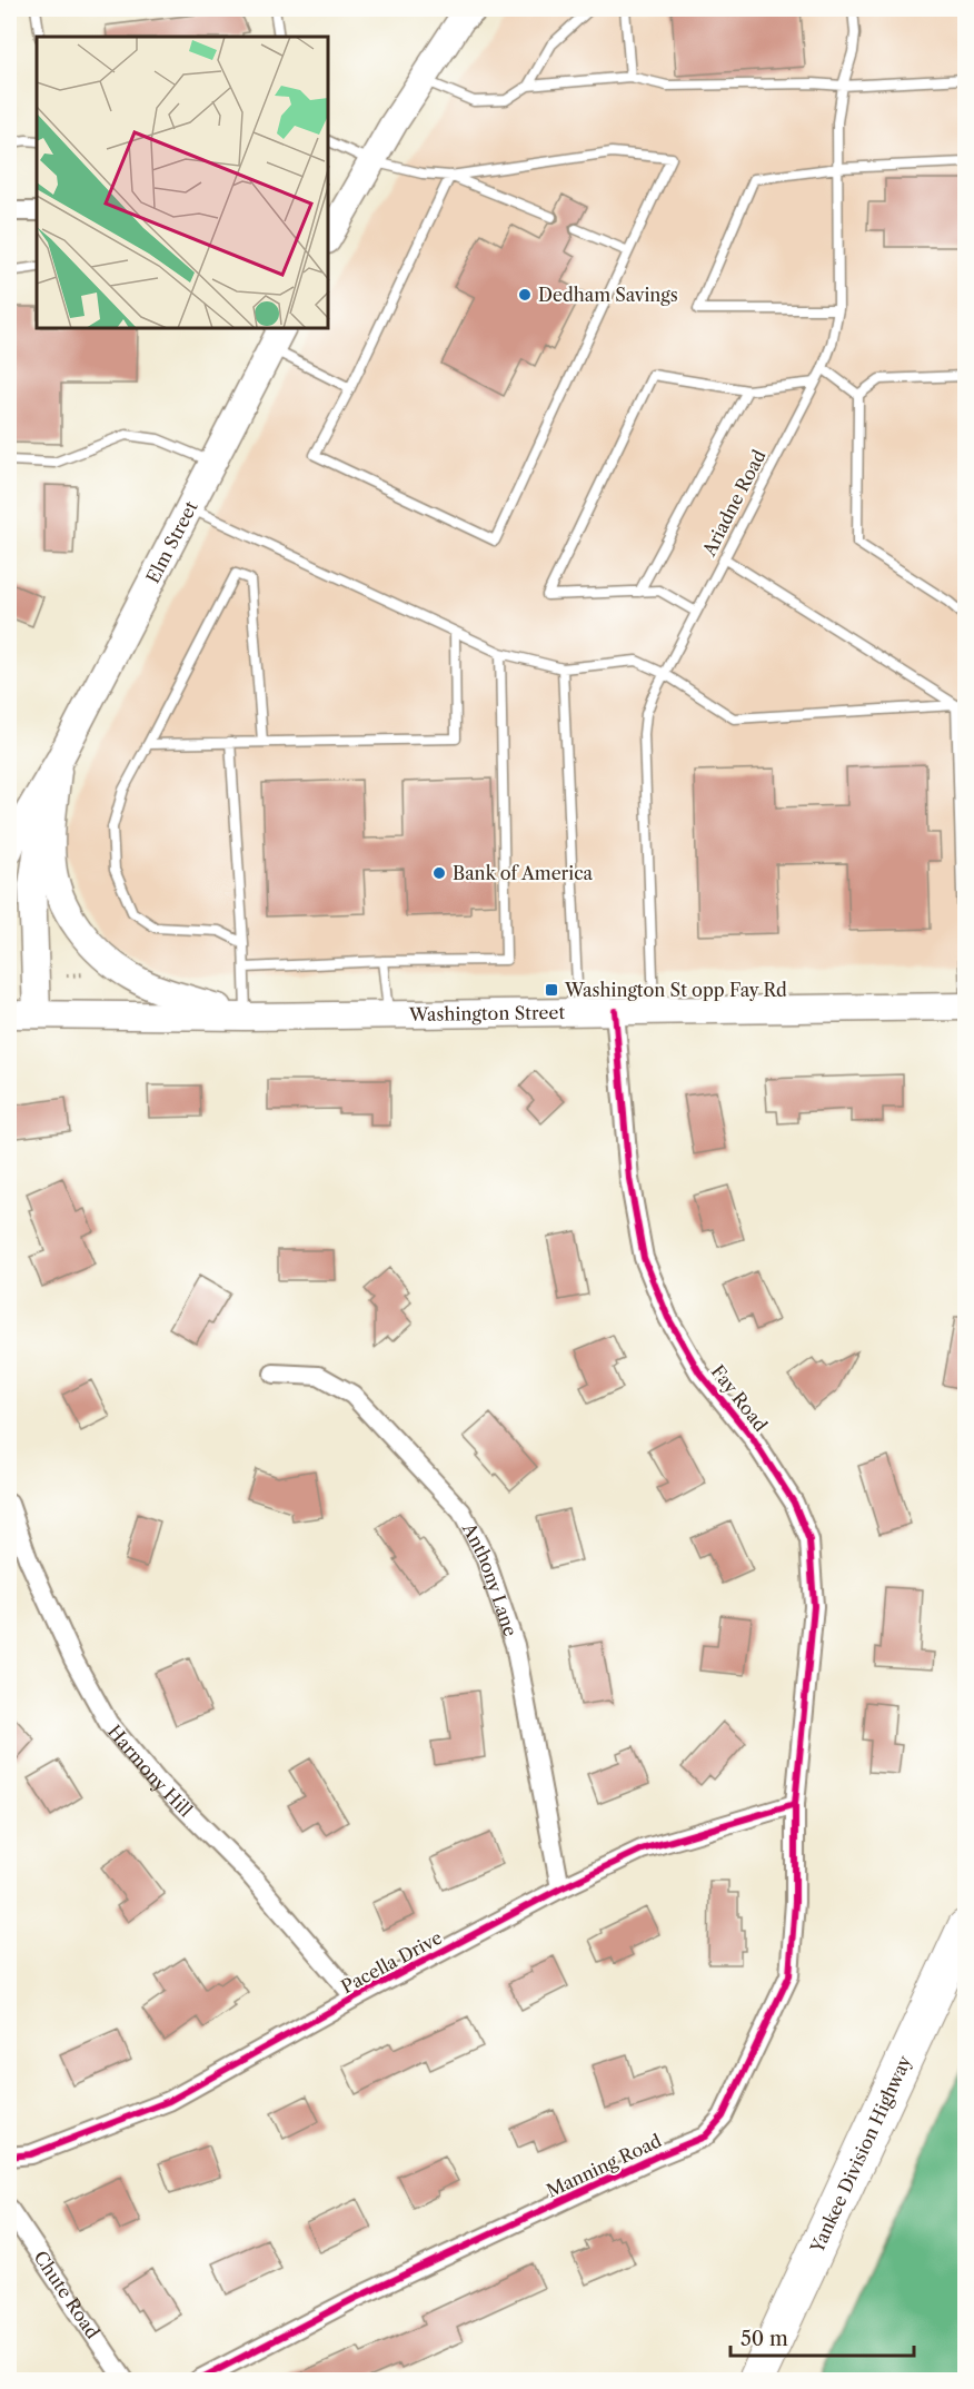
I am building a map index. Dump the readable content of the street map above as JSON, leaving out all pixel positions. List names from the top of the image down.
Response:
{
  "streets": {
    "highway": ["Yankee Division Highway"],
    "main road": ["Elm Street", "Washington Street"],
    "street": [
      "Fay Road",
      "Anthony Lane",
      "Harmony Hill",
      "Pacella Drive",
      "Manning Road",
      "Chute Road"
    ],
    "lane": ["Ariadne Road"]
  },
  "crossings": [
    ["Ariadne Road", "Washington Street"],
    ["Elm Street", "Washington Street"],
    ["Washington Street", "Fay Road"],
    ["Fay Road", "Pacella Drive"],
    ["Fay Road", "Manning Road"],
    ["Anthony Lane", "Pacella Drive"],
    ["Harmony Hill", "Pacella Drive"],
    ["Pacella Drive", "Manning Road"]
  ],
  "places": {
    "other": ["Dedham Savings", "Bank of America"],
    "transit": ["Washington St opp Fay Rd"]
  },
  "scale_bar": "50 m"
}
